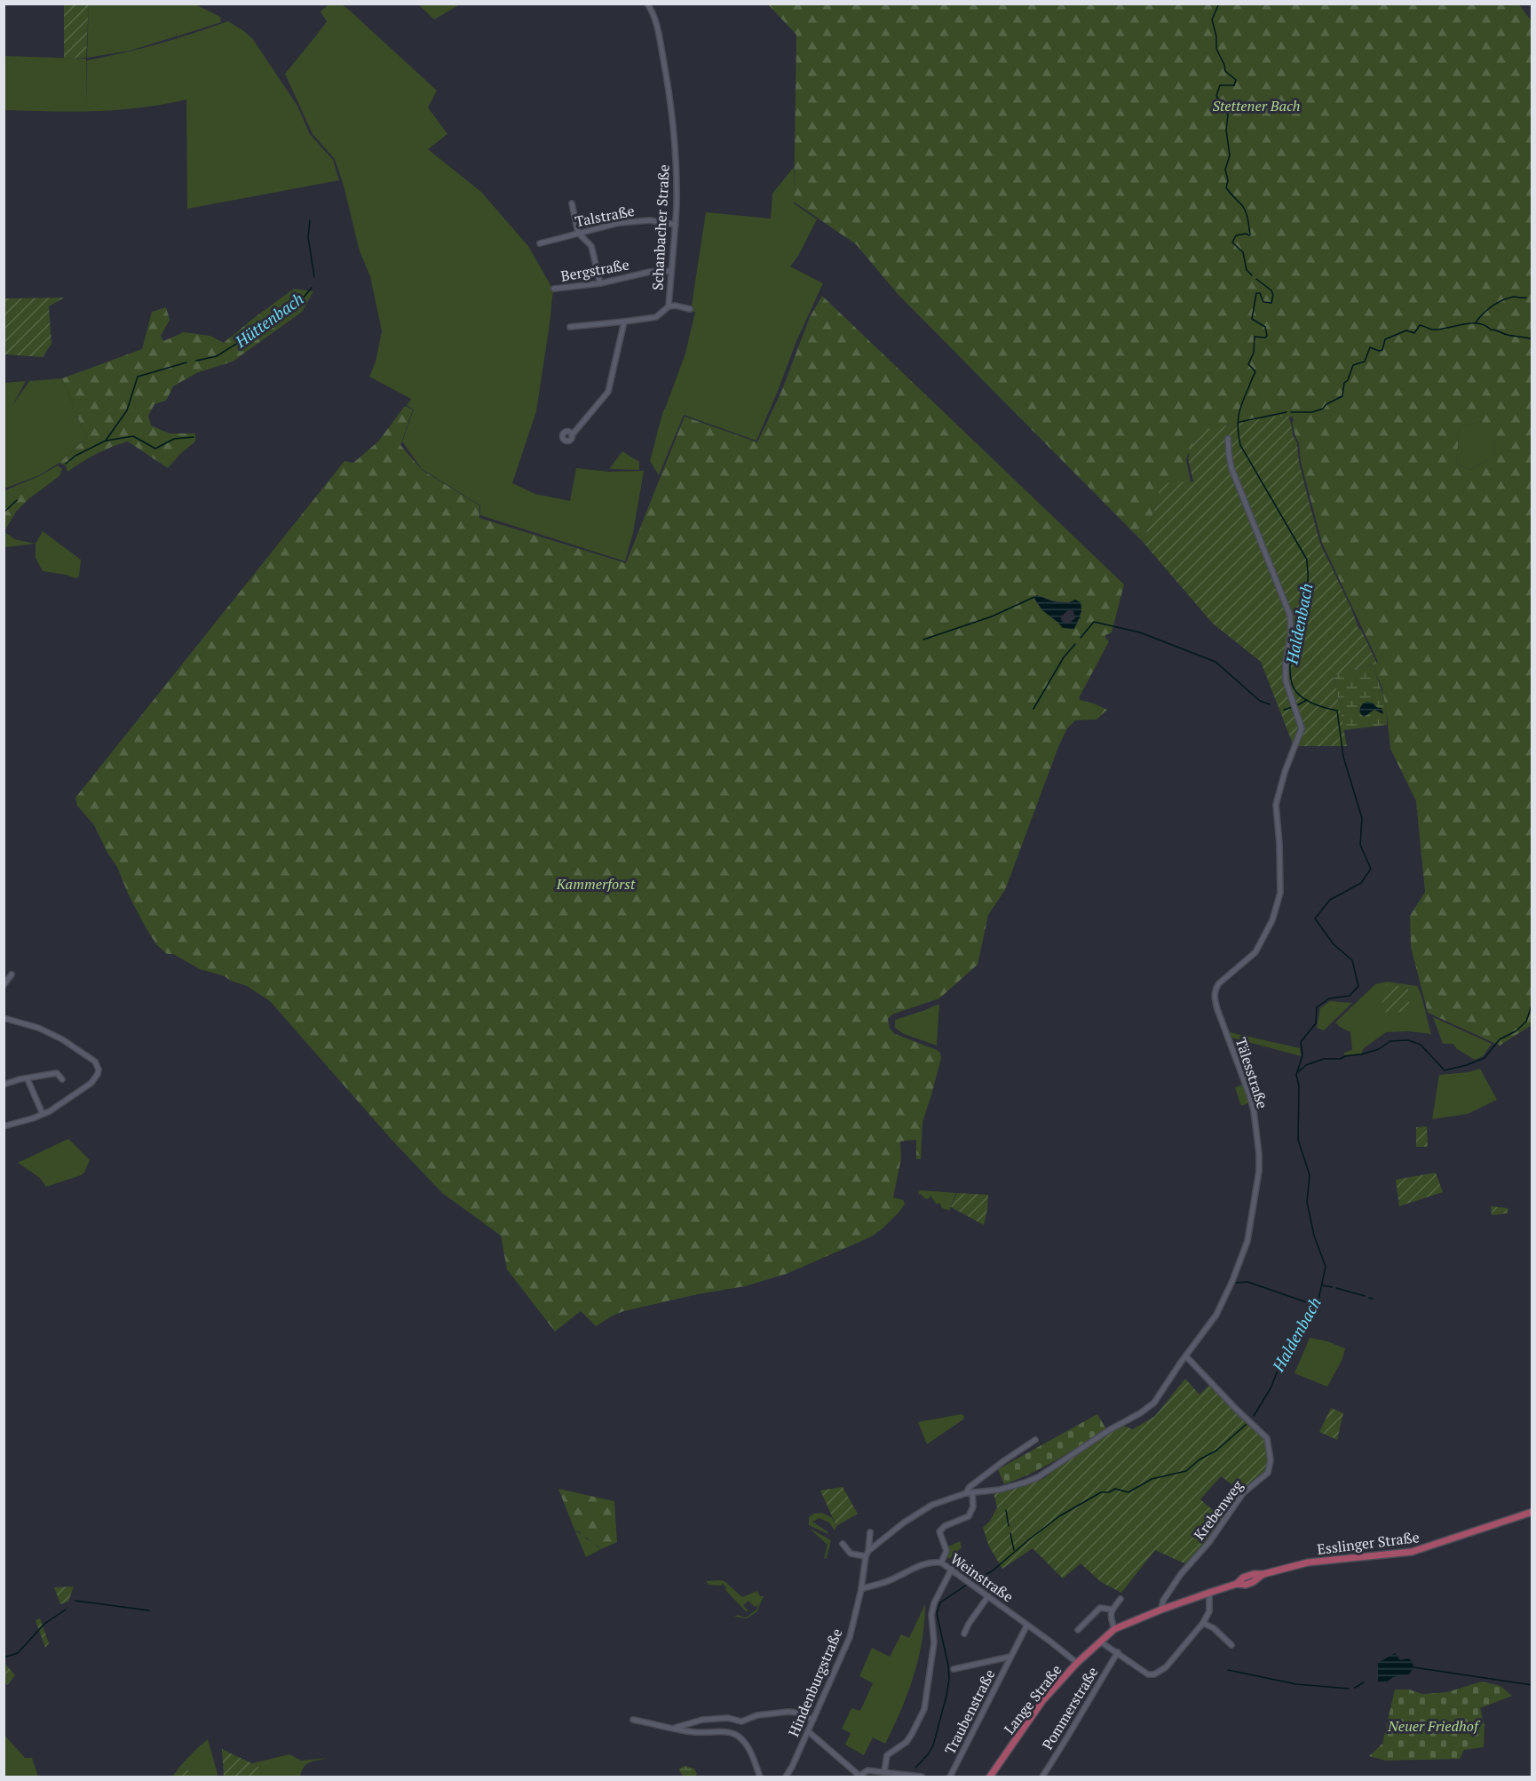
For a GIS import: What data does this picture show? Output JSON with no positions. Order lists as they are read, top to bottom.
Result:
{
  "streets": {
    "main road": ["Esslinger Straße", "Lange Straße"],
    "street": [
      "Talstraße",
      "Schanbacher Straße",
      "Bergstraße",
      "Tälesstraße",
      "Krebenweg",
      "Weinstraße",
      "Hindenburgstraße",
      "Pommerstraße",
      "Traubenstraße"
    ]
  },
  "crossings": [
    ["Talstraße", "Schanbacher Straße"],
    ["Schanbacher Straße", "Bergstraße"],
    ["Tälesstraße", "Krebenweg"],
    ["Krebenweg", "Esslinger Straße"],
    ["Esslinger Straße", "Lange Straße"],
    ["Weinstraße", "Hindenburgstraße"],
    ["Weinstraße", "Lange Straße"],
    ["Weinstraße", "Traubenstraße"]
  ],
  "water": ["Hüttenbach", "Haldenbach"],
  "parks": ["Stettener Bach", "Kammerforst", "Neuer Friedhof"]
}
